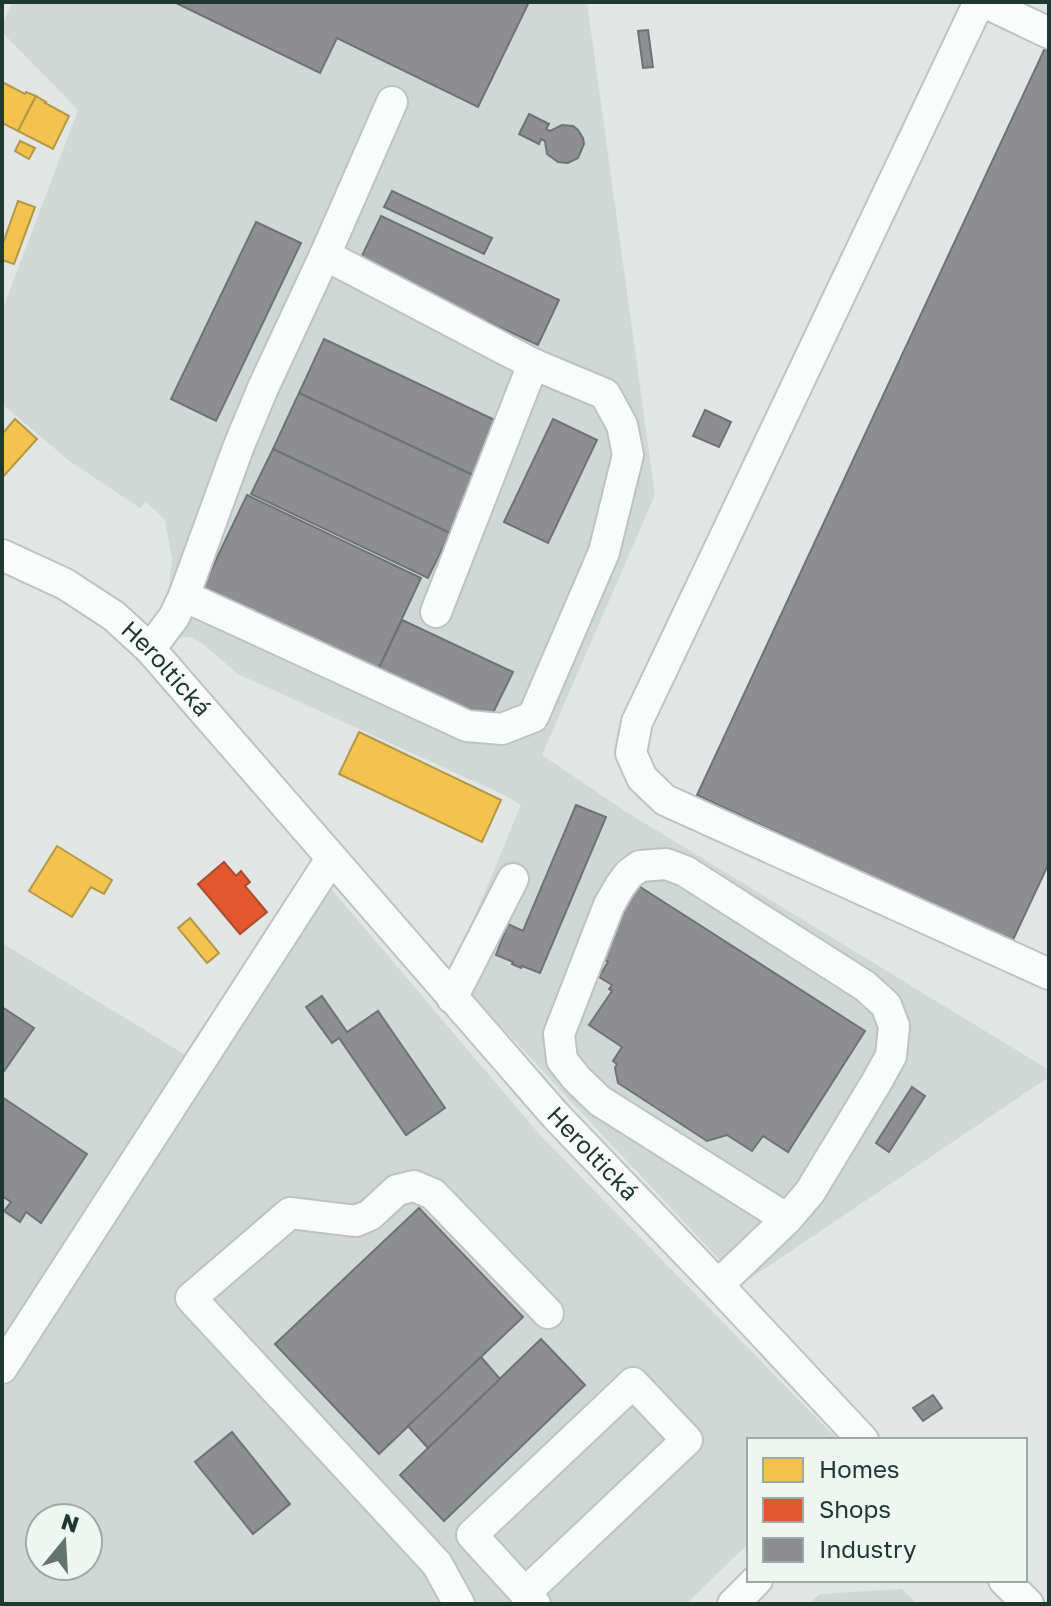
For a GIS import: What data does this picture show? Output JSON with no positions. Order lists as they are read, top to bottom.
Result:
{
  "streets": {
    "street": ["Heroltická"]
  },
  "legend": ["Homes", "Shops", "Industry"],
  "north": "top"
}
